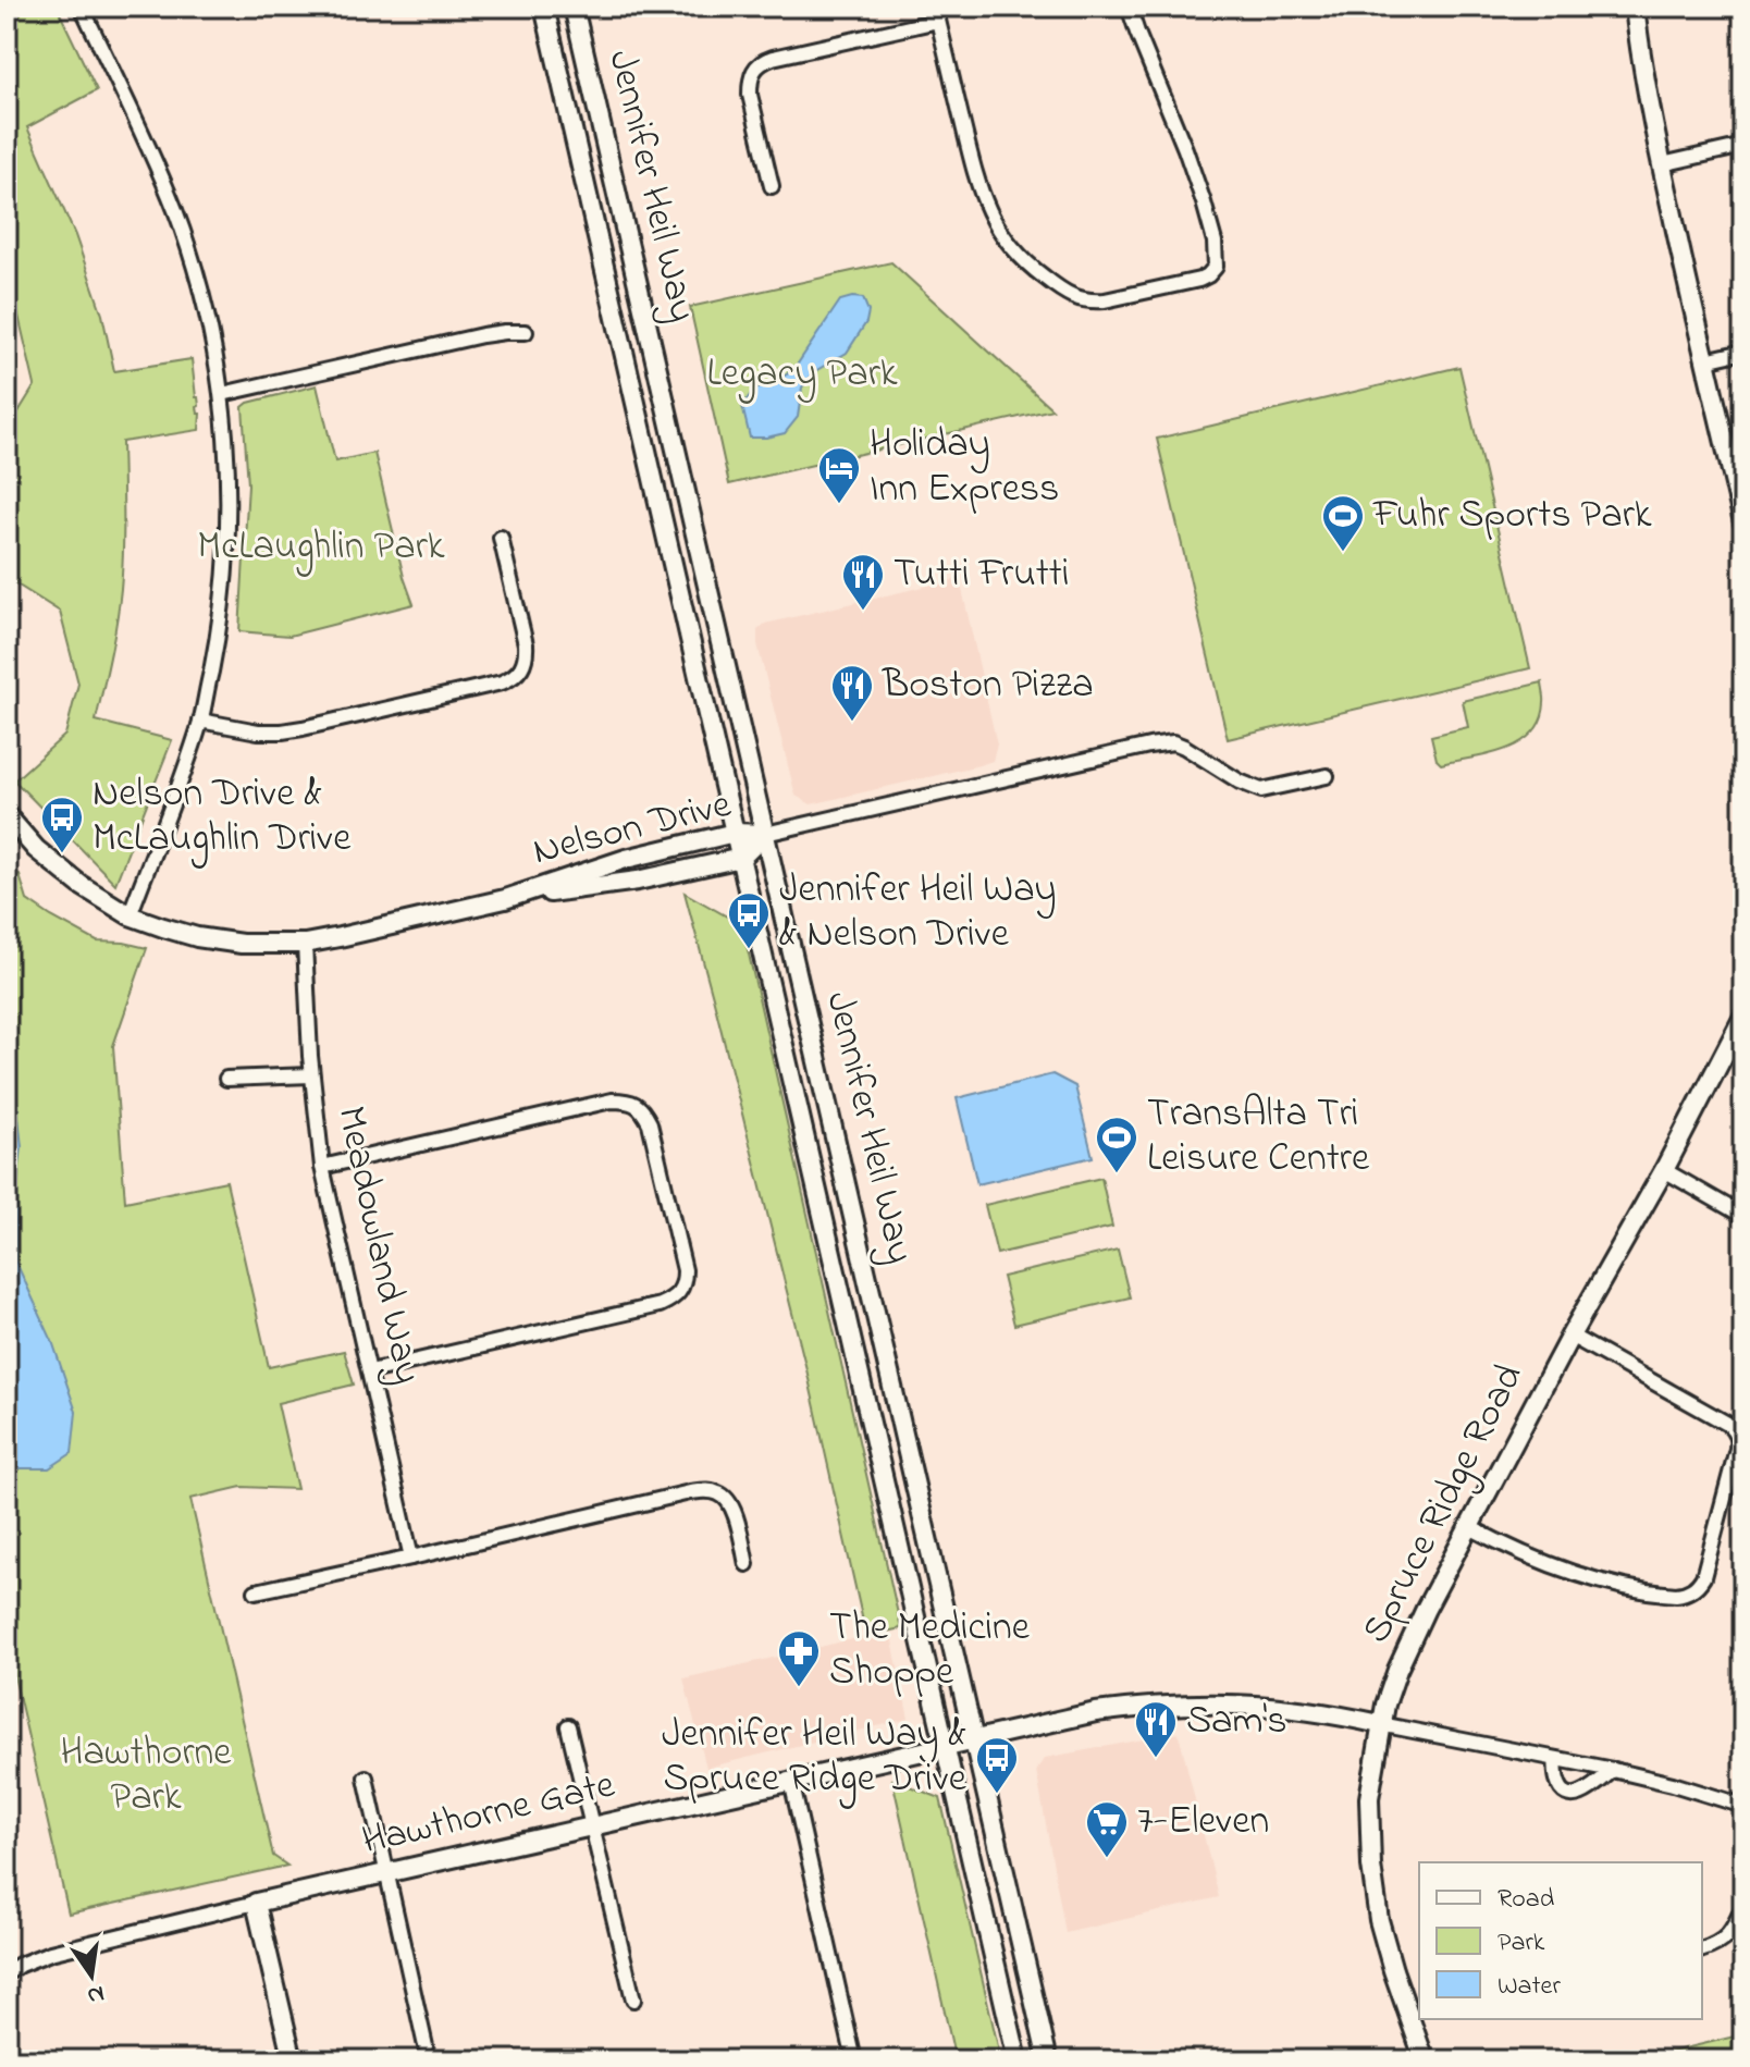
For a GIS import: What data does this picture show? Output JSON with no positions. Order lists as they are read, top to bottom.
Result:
{
  "streets": {
    "main road": [
      "Jennifer Heil Way",
      "Nelson Drive",
      "Spruce Ridge Road",
      "Hawthorne Gate"
    ],
    "street": ["Meadowland Way"]
  },
  "crossings": [
    ["Jennifer Heil Way", "Nelson Drive"],
    ["Jennifer Heil Way", "Hawthorne Gate"],
    ["Nelson Drive", "Meadowland Way"],
    ["Spruce Ridge Road", "Hawthorne Gate"]
  ],
  "parks": ["Legacy Park", "McLaughlin Park", "Hawthorne Park"],
  "places": {
    "hotel": ["Holiday Inn Express"],
    "sports": ["Fuhr Sports Park", "TransAlta Tri Leisure Centre"],
    "restaurant": ["Tutti Frutti", "Boston Pizza", "Sam's"],
    "bus stop": ["Nelson Drive & McLaughlin Drive", "Jennifer Heil Way & Nelson Drive", "Jennifer Heil Way & Spruce Ridge Drive"],
    "pharmacy": ["The Medicine Shoppe"],
    "supermarket": ["7-Eleven"]
  },
  "legend": ["Road", "Park", "Water"],
  "north": "bottom"
}
